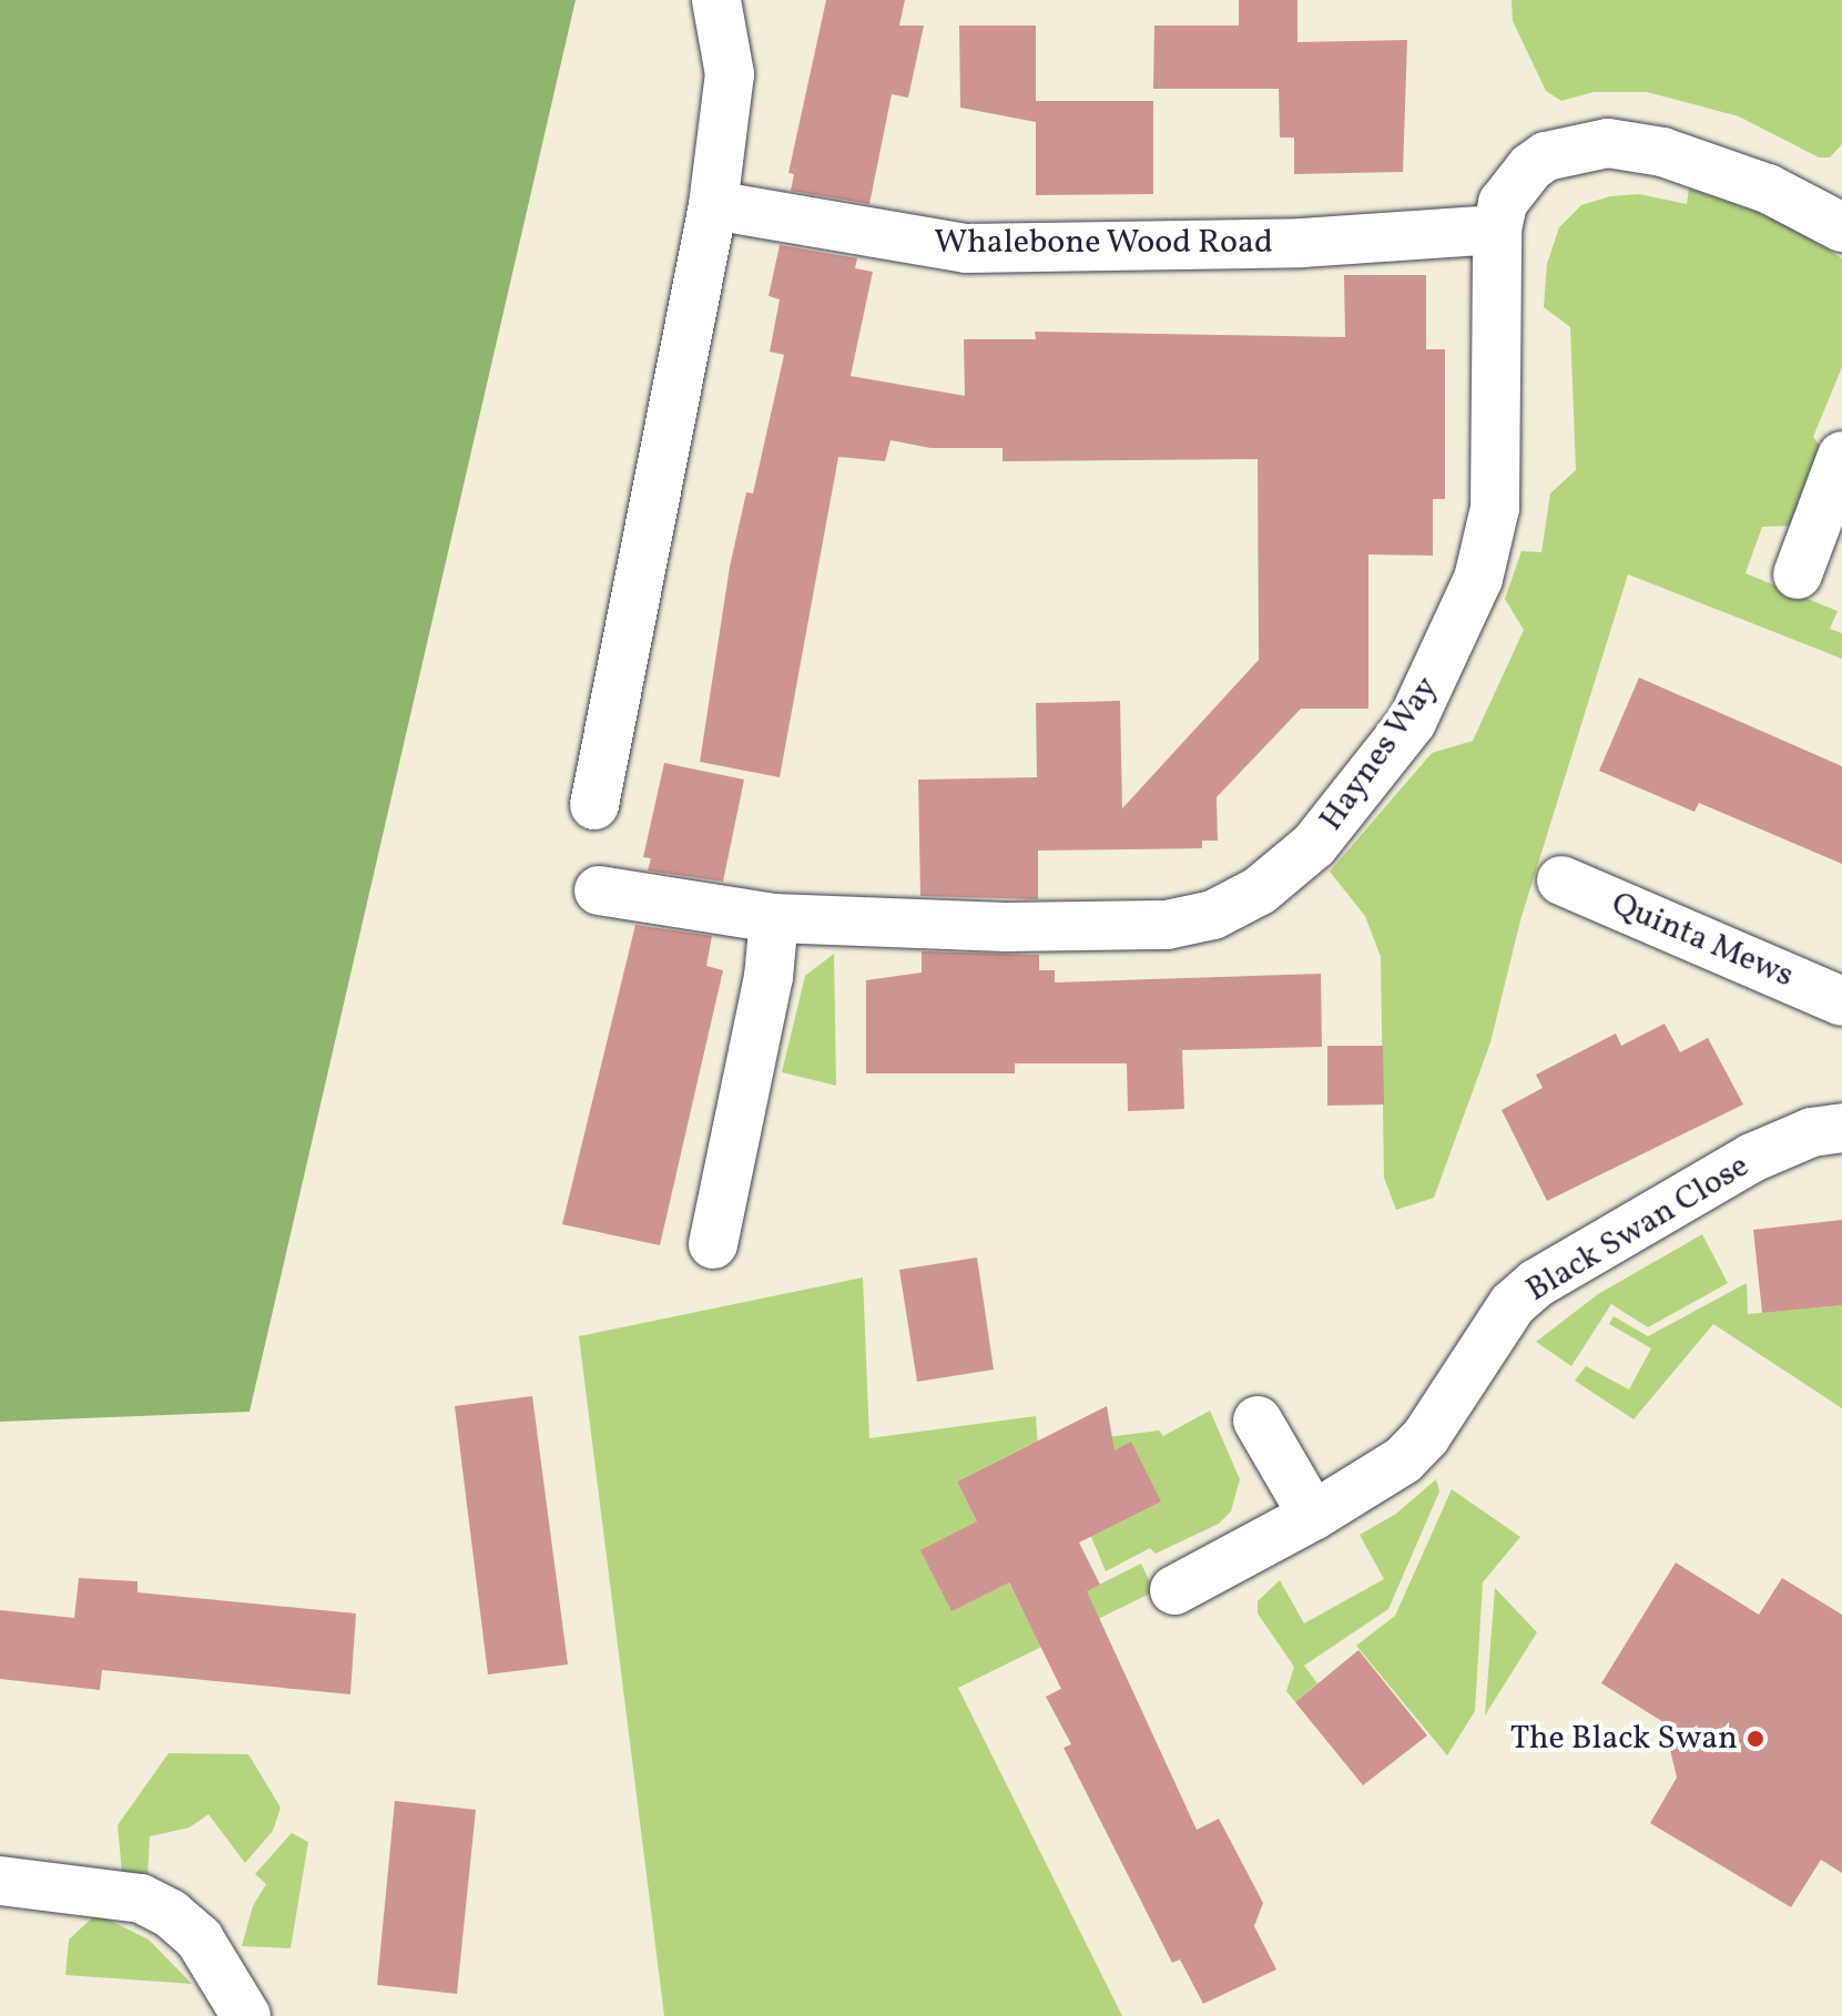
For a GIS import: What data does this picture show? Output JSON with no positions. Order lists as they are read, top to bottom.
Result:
{
  "streets": {
    "street": [
      "Whalebone Wood Road",
      "Haynes Way",
      "Quinta Mews",
      "Black Swan Close"
    ]
  },
  "crossings": [
    ["Whalebone Wood Road", "Haynes Way"]
  ],
  "places": ["The Black Swan"]
}
